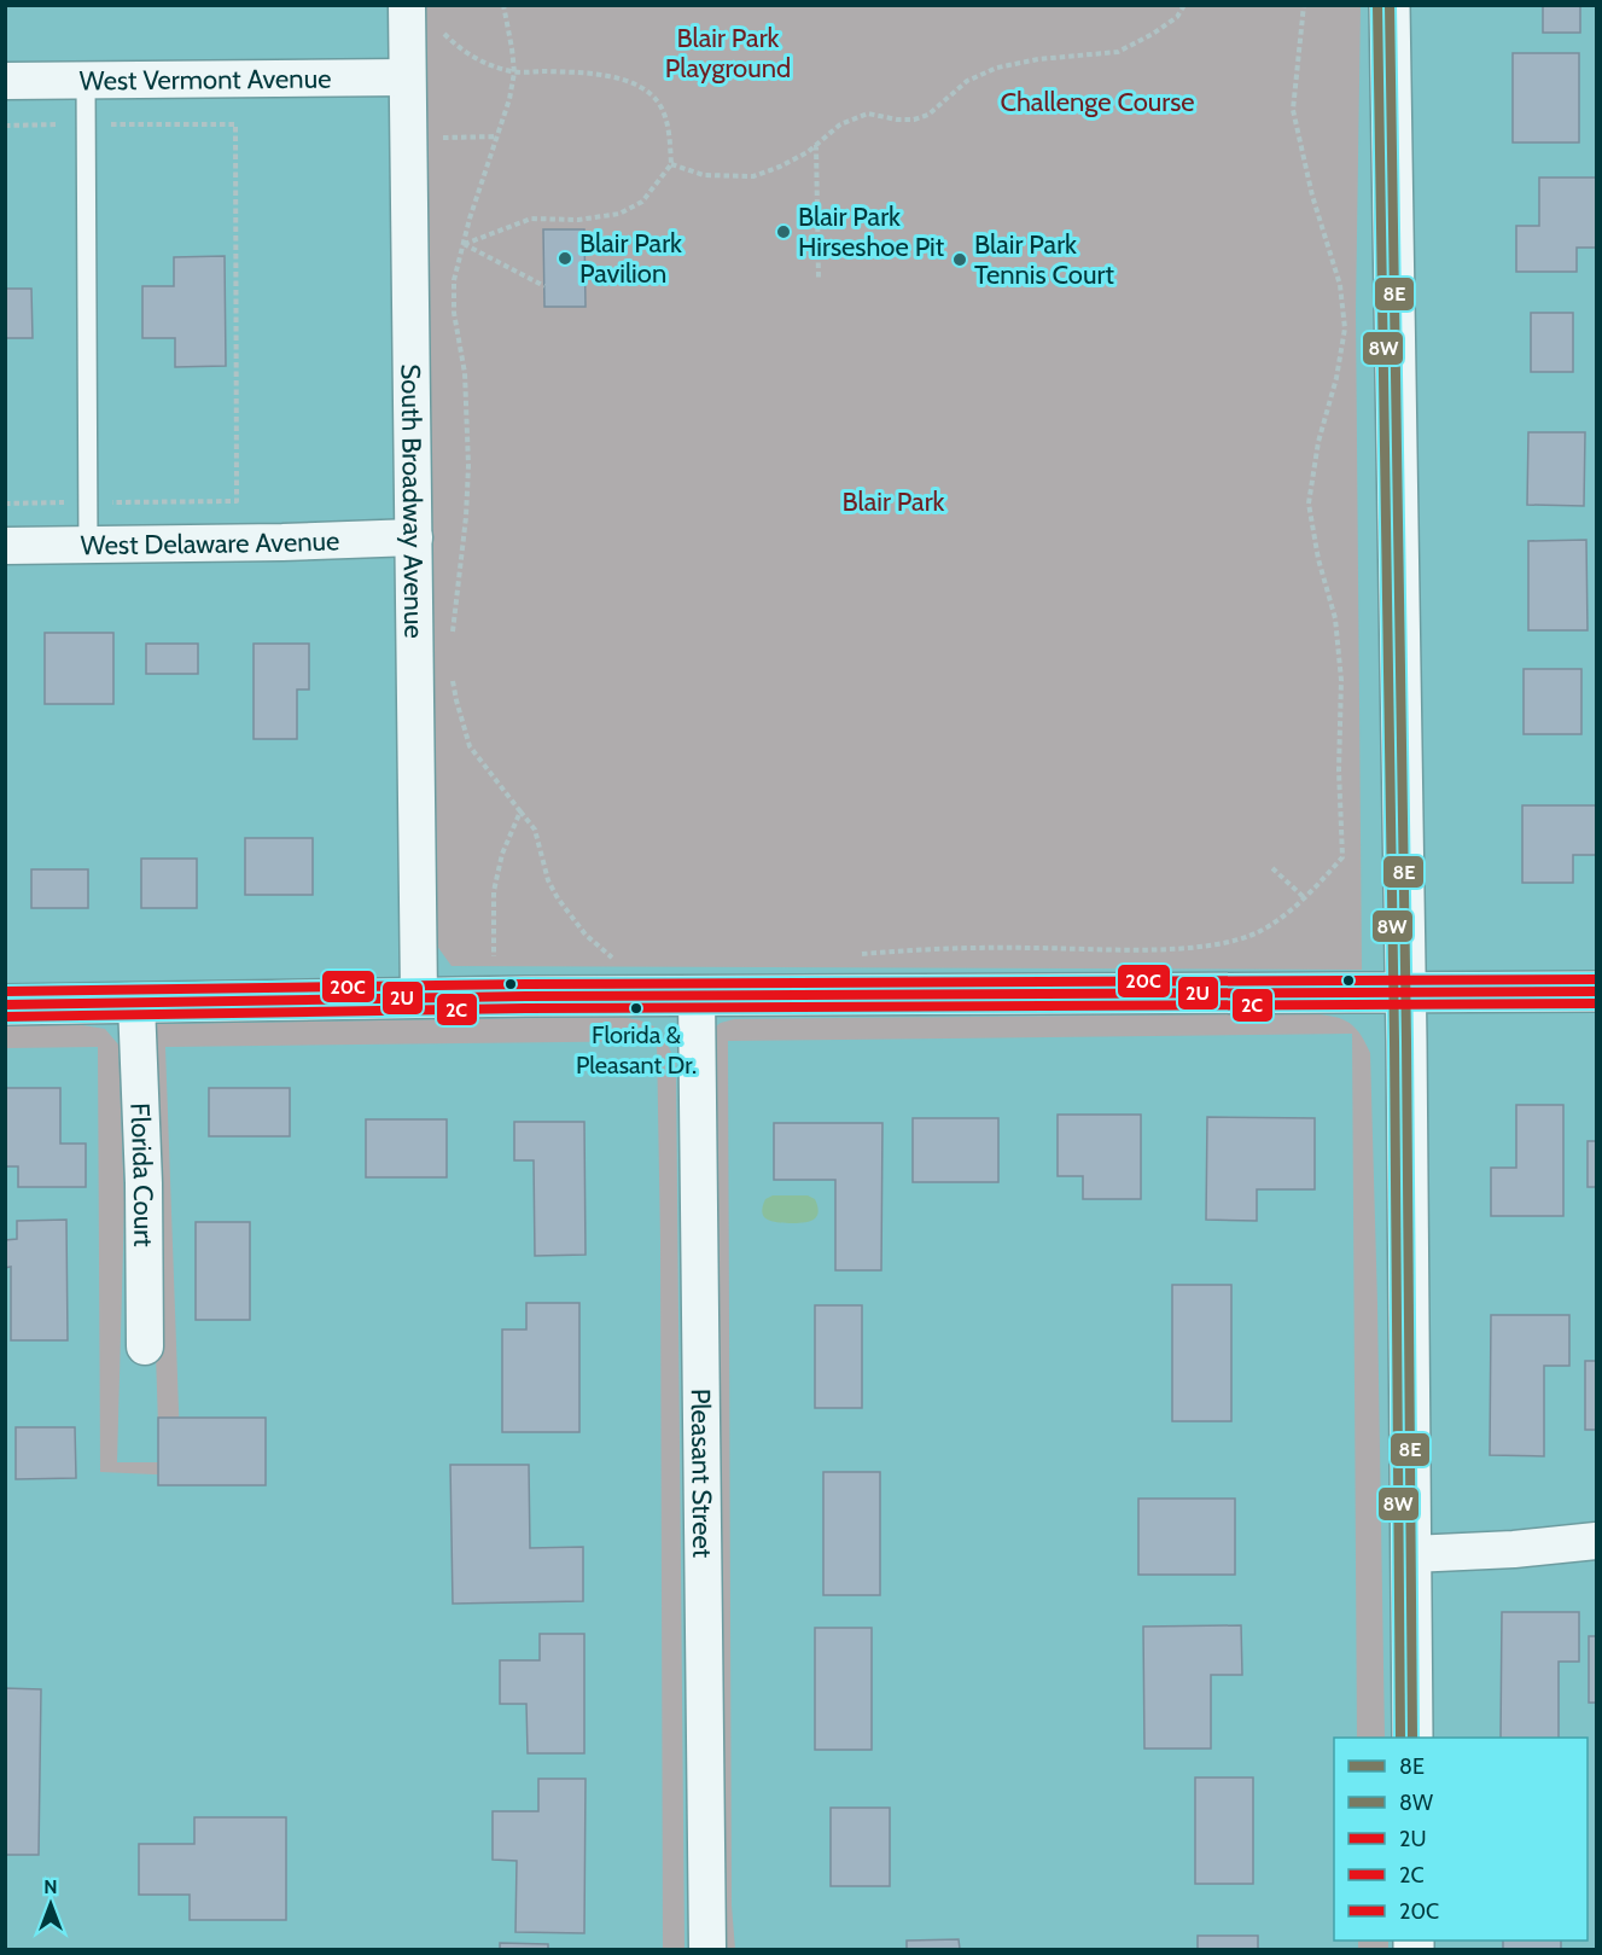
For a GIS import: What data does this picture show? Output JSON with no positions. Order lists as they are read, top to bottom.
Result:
{
  "streets": {
    "street": [
      "West Vermont Avenue",
      "South Broadway Avenue",
      "West Delaware Avenue",
      "Florida Court",
      "Pleasant Street"
    ]
  },
  "crossings": [
    ["West Vermont Avenue", "South Broadway Avenue"],
    ["South Broadway Avenue", "West Delaware Avenue"]
  ],
  "parks": ["Blair Park Playground", "Challenge Course", "Blair Park"],
  "places": [
    "Blair Park Hirseshoe Pit",
    "Blair Park Pavilion",
    "Blair Park Tennis Court",
    "Florida & Pleasant Dr."
  ],
  "lines": [
    "transit line 8E",
    "transit line 8W",
    "transit line 20C",
    "transit line 2U",
    "transit line 2C"
  ],
  "legend": [
    "8E",
    "8W",
    "2U",
    "2C",
    "20C"
  ],
  "north": "top"
}
